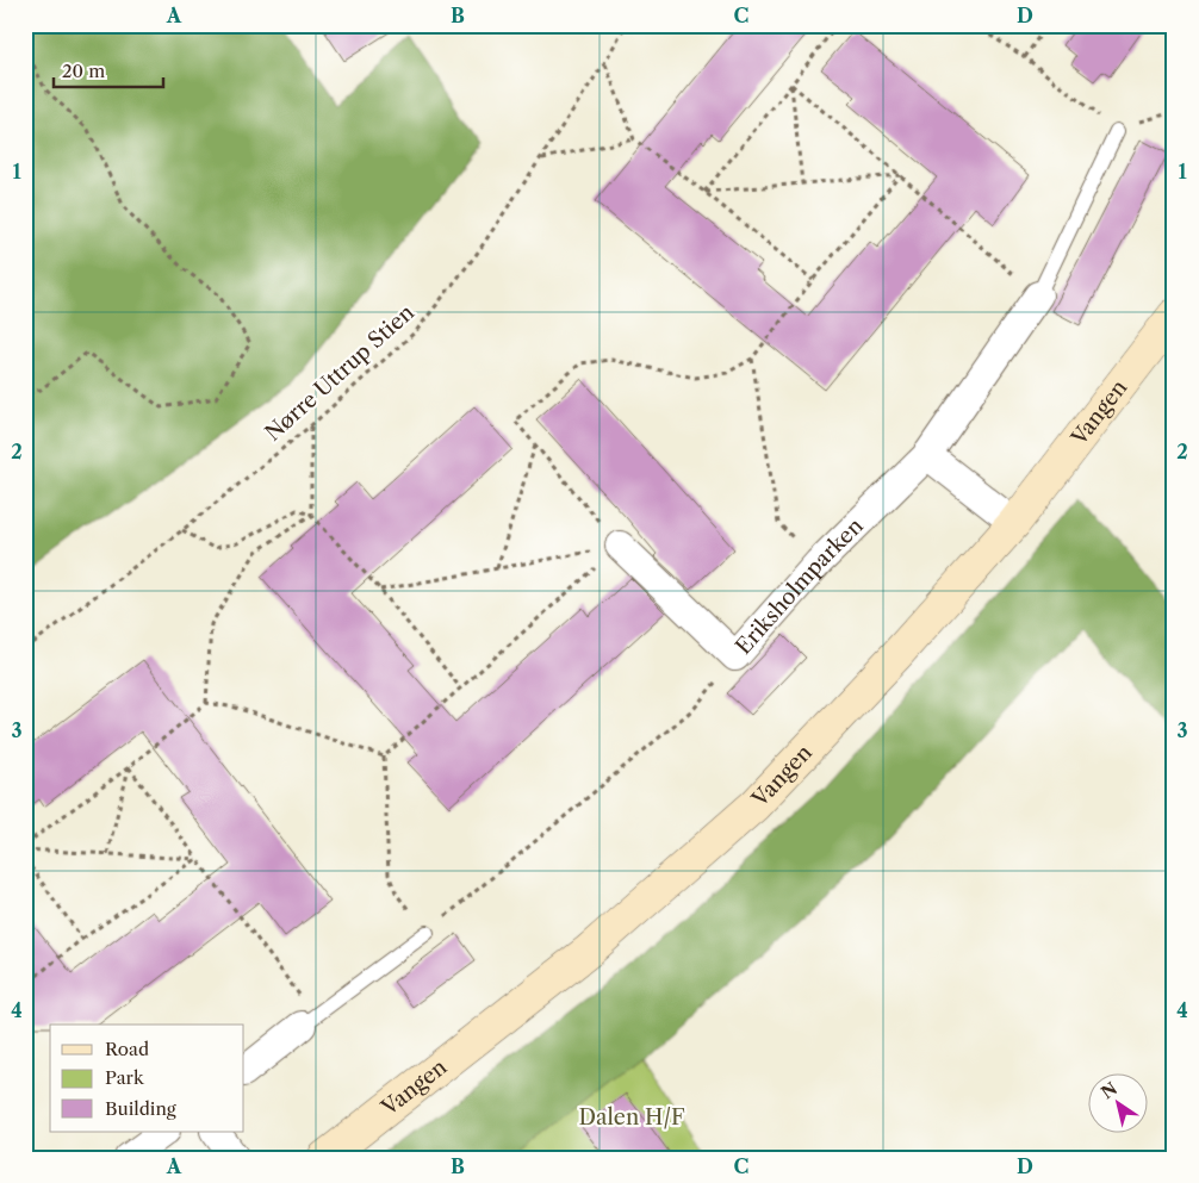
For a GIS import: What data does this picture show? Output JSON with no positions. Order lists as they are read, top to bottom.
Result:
{
  "streets": {
    "street": ["Vangen", "Eriksholmparken"],
    "path": ["Nørre Uttrup Stien"]
  },
  "parks": ["Dalen H/F"],
  "legend": ["Road", "Park", "Building"],
  "scale_bar": "20 m",
  "north": "top left",
  "grid": {
    "columns": [
      "A",
      "B",
      "C",
      "D"
    ],
    "rows": [
      "1",
      "2",
      "3",
      "4"
    ]
  }
}
